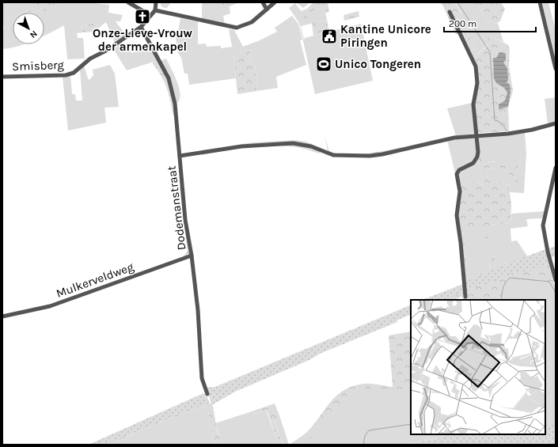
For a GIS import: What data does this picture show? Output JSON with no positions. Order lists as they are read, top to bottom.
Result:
{
  "streets": {
    "street": ["Smisberg", "Dodemanstraat", "Mulkerveldweg"]
  },
  "crossings": [
    ["Smisberg", "Dodemanstraat"],
    ["Dodemanstraat", "Mulkerveldweg"]
  ],
  "places": {
    "church": ["Onze-Lieve-Vrouw der armenkapel"],
    "public building": ["Kantine Unicore Piringen"],
    "sports": ["Unico Tongeren"]
  },
  "scale_bar": "200 m",
  "north": "bottom right"
}
